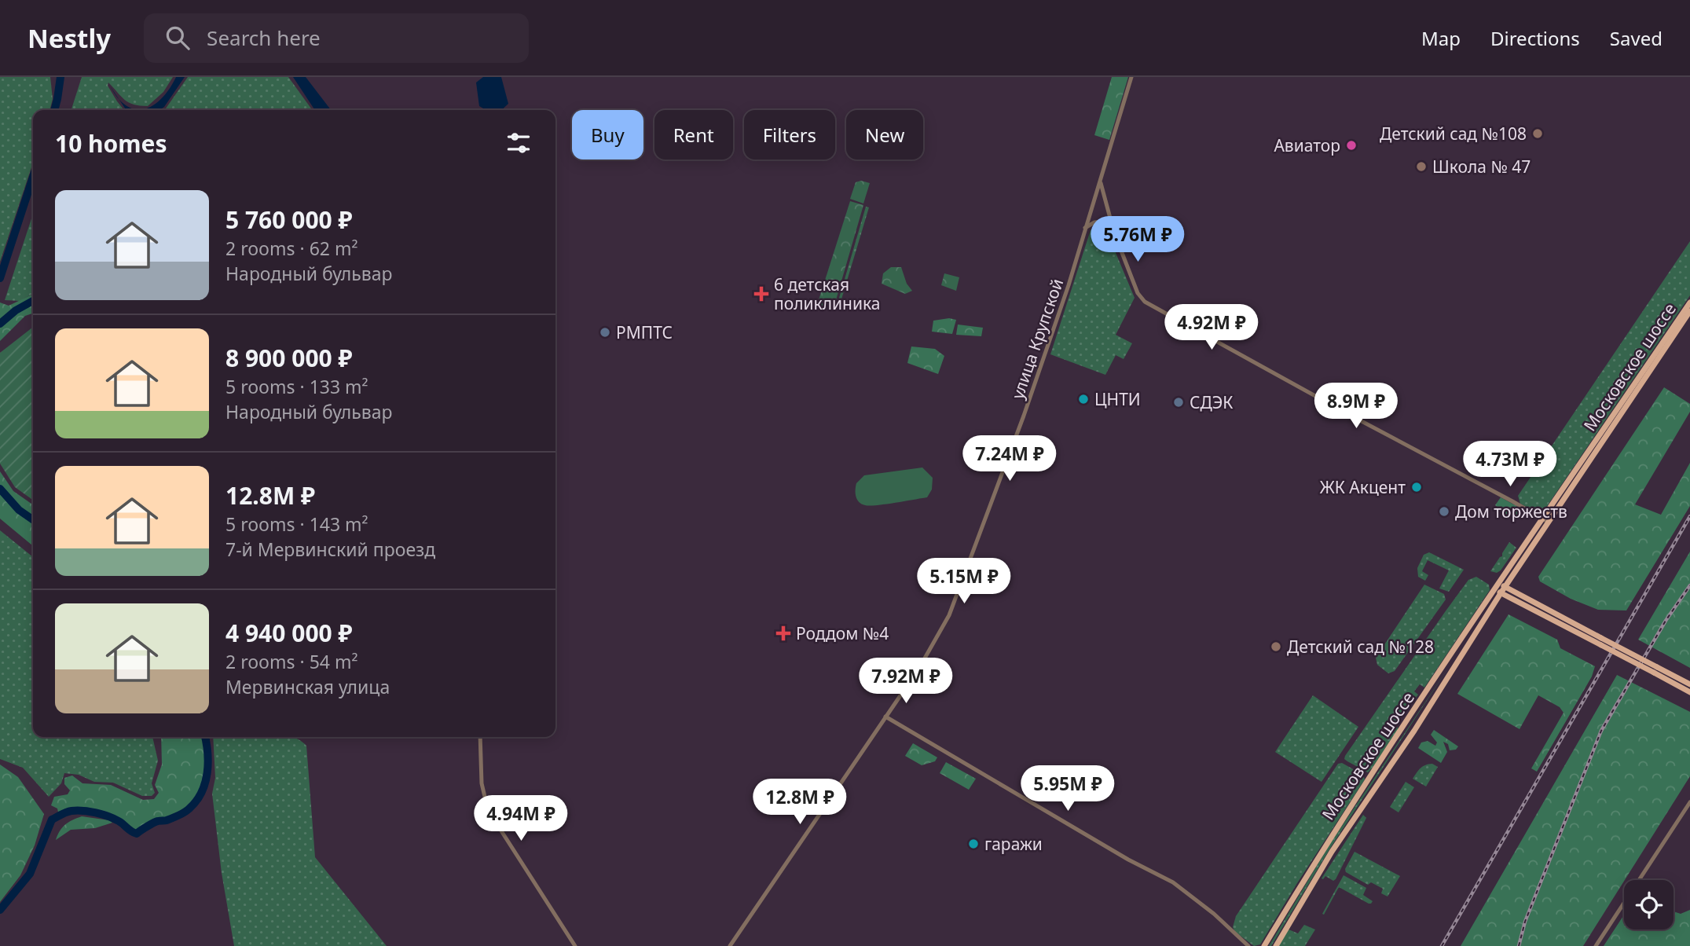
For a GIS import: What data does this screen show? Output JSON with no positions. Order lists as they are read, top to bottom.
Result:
{
  "streets": {
    "main road": ["Московское шоссе"],
    "street": ["улица Крупской"]
  },
  "places": {
    "other": [
      "Детский сад №108",
      "Авиатор",
      "Школа № 47",
      "РМПТС",
      "ЦНТИ",
      "СДЭК",
      "ЖК Акцент",
      "Дом торжеств",
      "Детский сад №128",
      "гаражи"
    ],
    "health": ["6 детская поликлиника", "Роддом №4"]
  },
  "page": {
    "header": "Nestly",
    "search": "Search here",
    "nav": ["Map", "Directions", "Saved"],
    "chip": [
      "Buy",
      "Rent",
      "Filters",
      "New"
    ],
    "heading": "10 homes",
    "list": [
      {
        "name": "5 760 000 ₽",
        "note": "2 rooms · 62 m² · Народный бульвар"
      },
      {
        "name": "8 900 000 ₽",
        "note": "5 rooms · 133 m² · Народный бульвар"
      },
      {
        "name": "12.8M ₽",
        "note": "5 rooms · 143 m² · 7-й Мервинский проезд"
      },
      {
        "name": "4 940 000 ₽",
        "note": "2 rooms · 54 m² · Мервинская улица"
      }
    ],
    "price": [
      "5.76M ₽",
      "4.92M ₽",
      "8.9M ₽",
      "7.24M ₽",
      "4.73M ₽",
      "5.15M ₽",
      "7.92M ₽",
      "5.95M ₽",
      "12.8M ₽",
      "4.94M ₽"
    ]
  }
}
